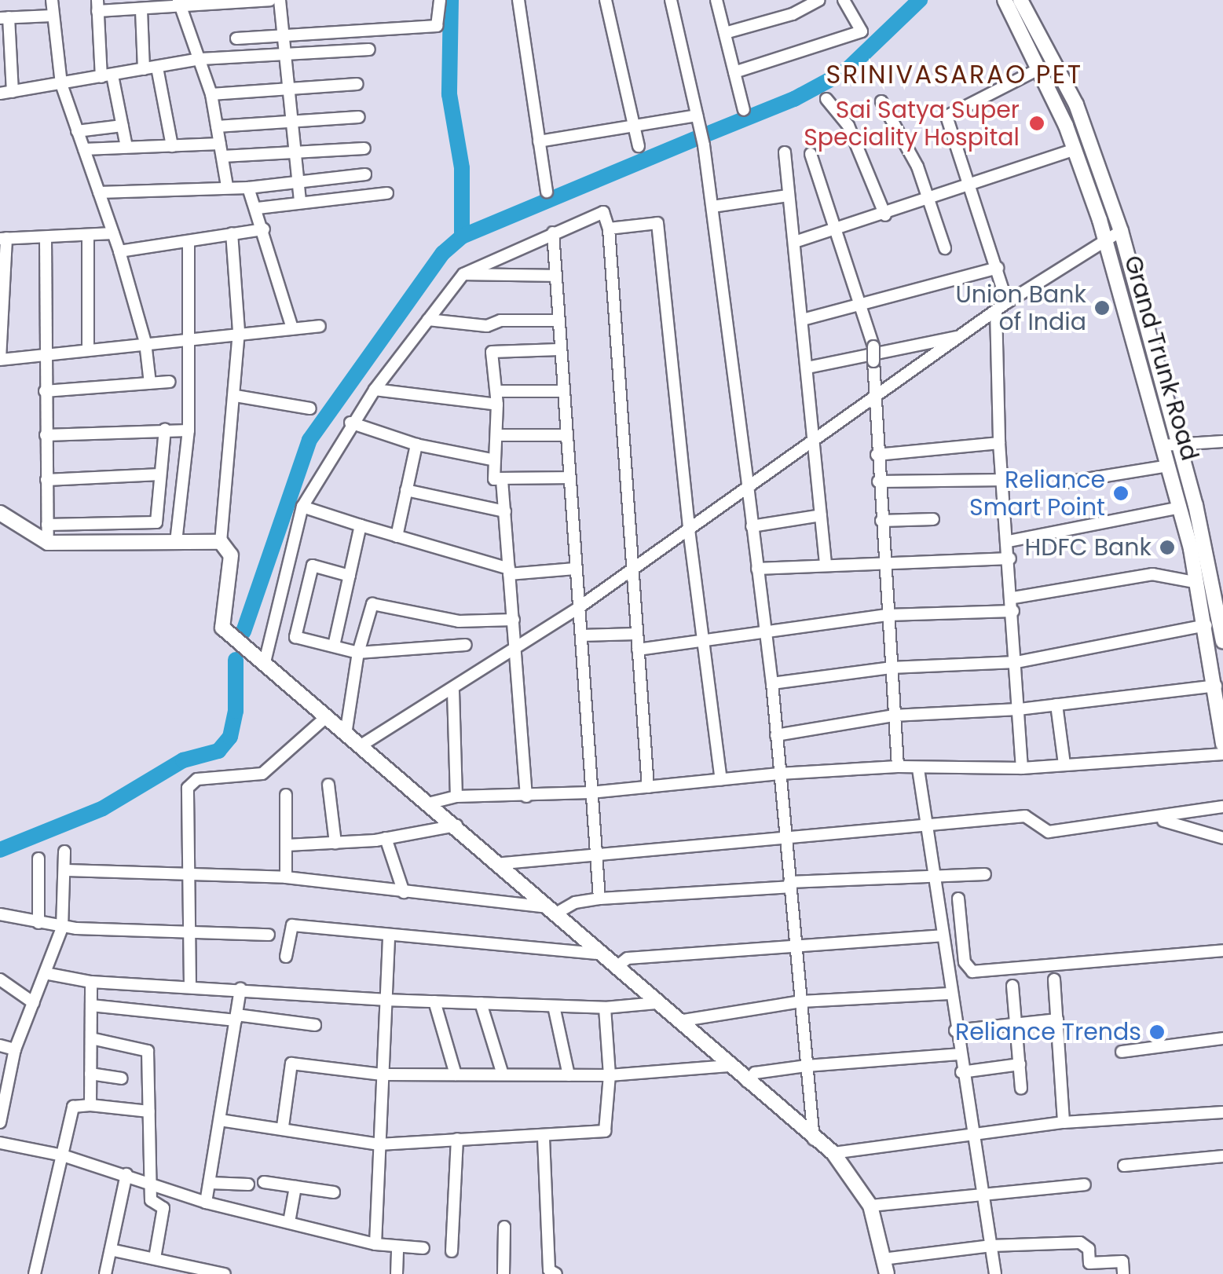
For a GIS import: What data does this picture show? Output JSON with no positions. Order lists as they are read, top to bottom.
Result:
{
  "streets": {
    "main road": ["Grand Trunk Road"]
  },
  "districts": ["SRINIVASARAO PET"],
  "places": [
    "Sai Satya Super Speciality Hospital",
    "Union Bank of India",
    "Reliance Smart Point",
    "HDFC Bank",
    "Reliance Trends"
  ]
}
